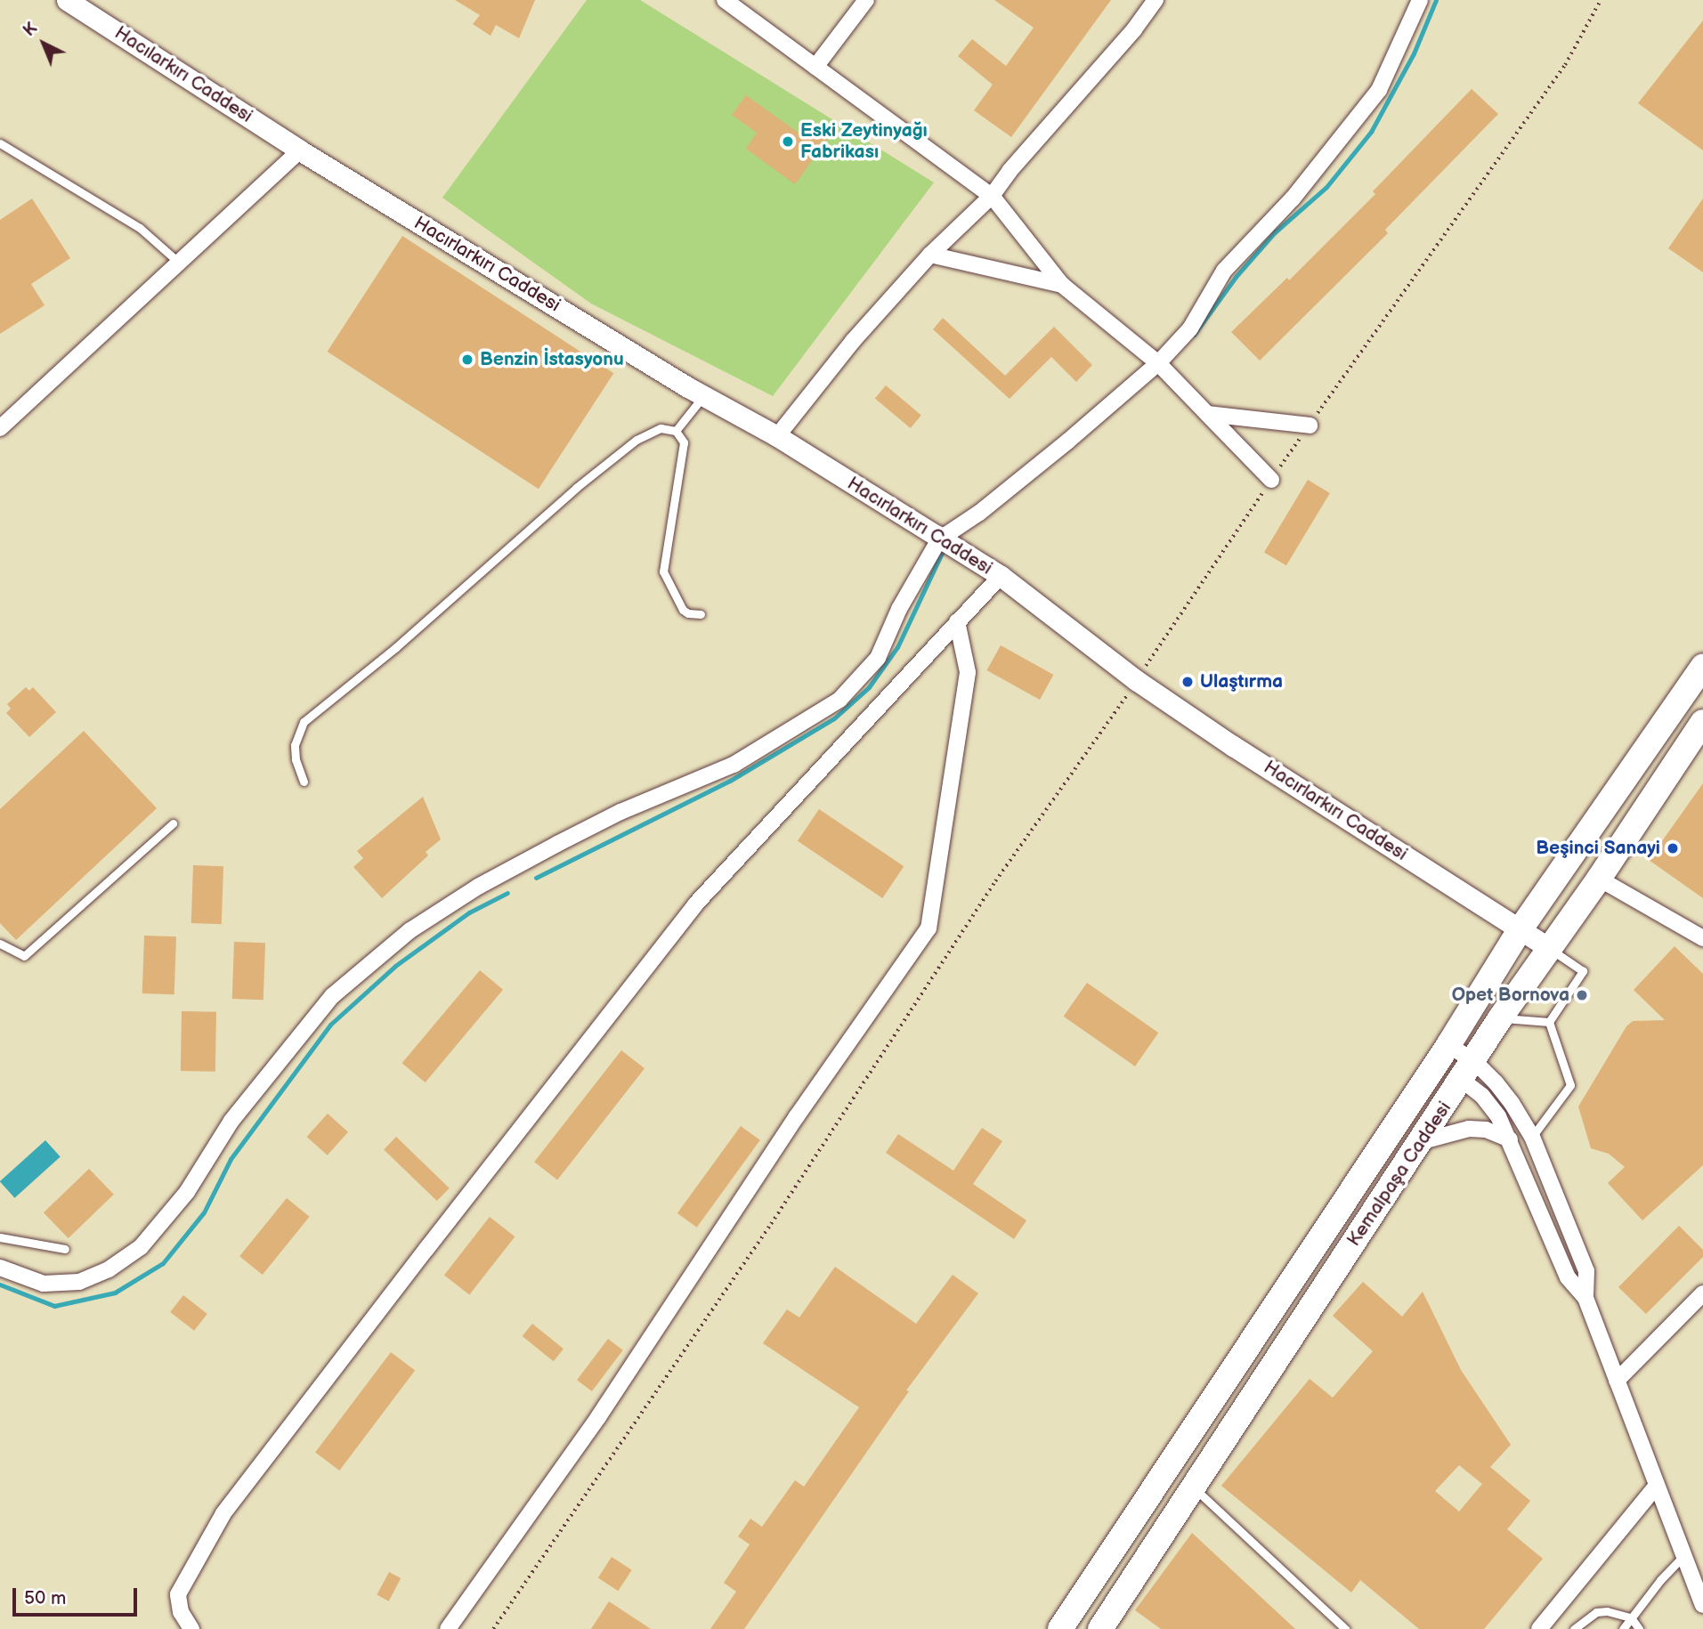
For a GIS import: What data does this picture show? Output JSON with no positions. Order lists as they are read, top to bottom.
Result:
{
  "streets": {
    "main road": ["Kemalpaşa Caddesi"],
    "street": ["Hacılarkırı Caddesi", "Hacırlarkırı Caddesi"]
  },
  "crossings": [
    ["Hacılarkırı Caddesi", "Hacırlarkırı Caddesi"],
    ["Hacırlarkırı Caddesi", "Kemalpaşa Caddesi"]
  ],
  "places": [
    "Eski Zeytinyağı Fabrikası",
    "Benzin İstasyonu",
    "Ulaştırma",
    "Beşinci Sanayi",
    "Opet Bornova"
  ],
  "scale_bar": "50 m",
  "north": "top left"
}
